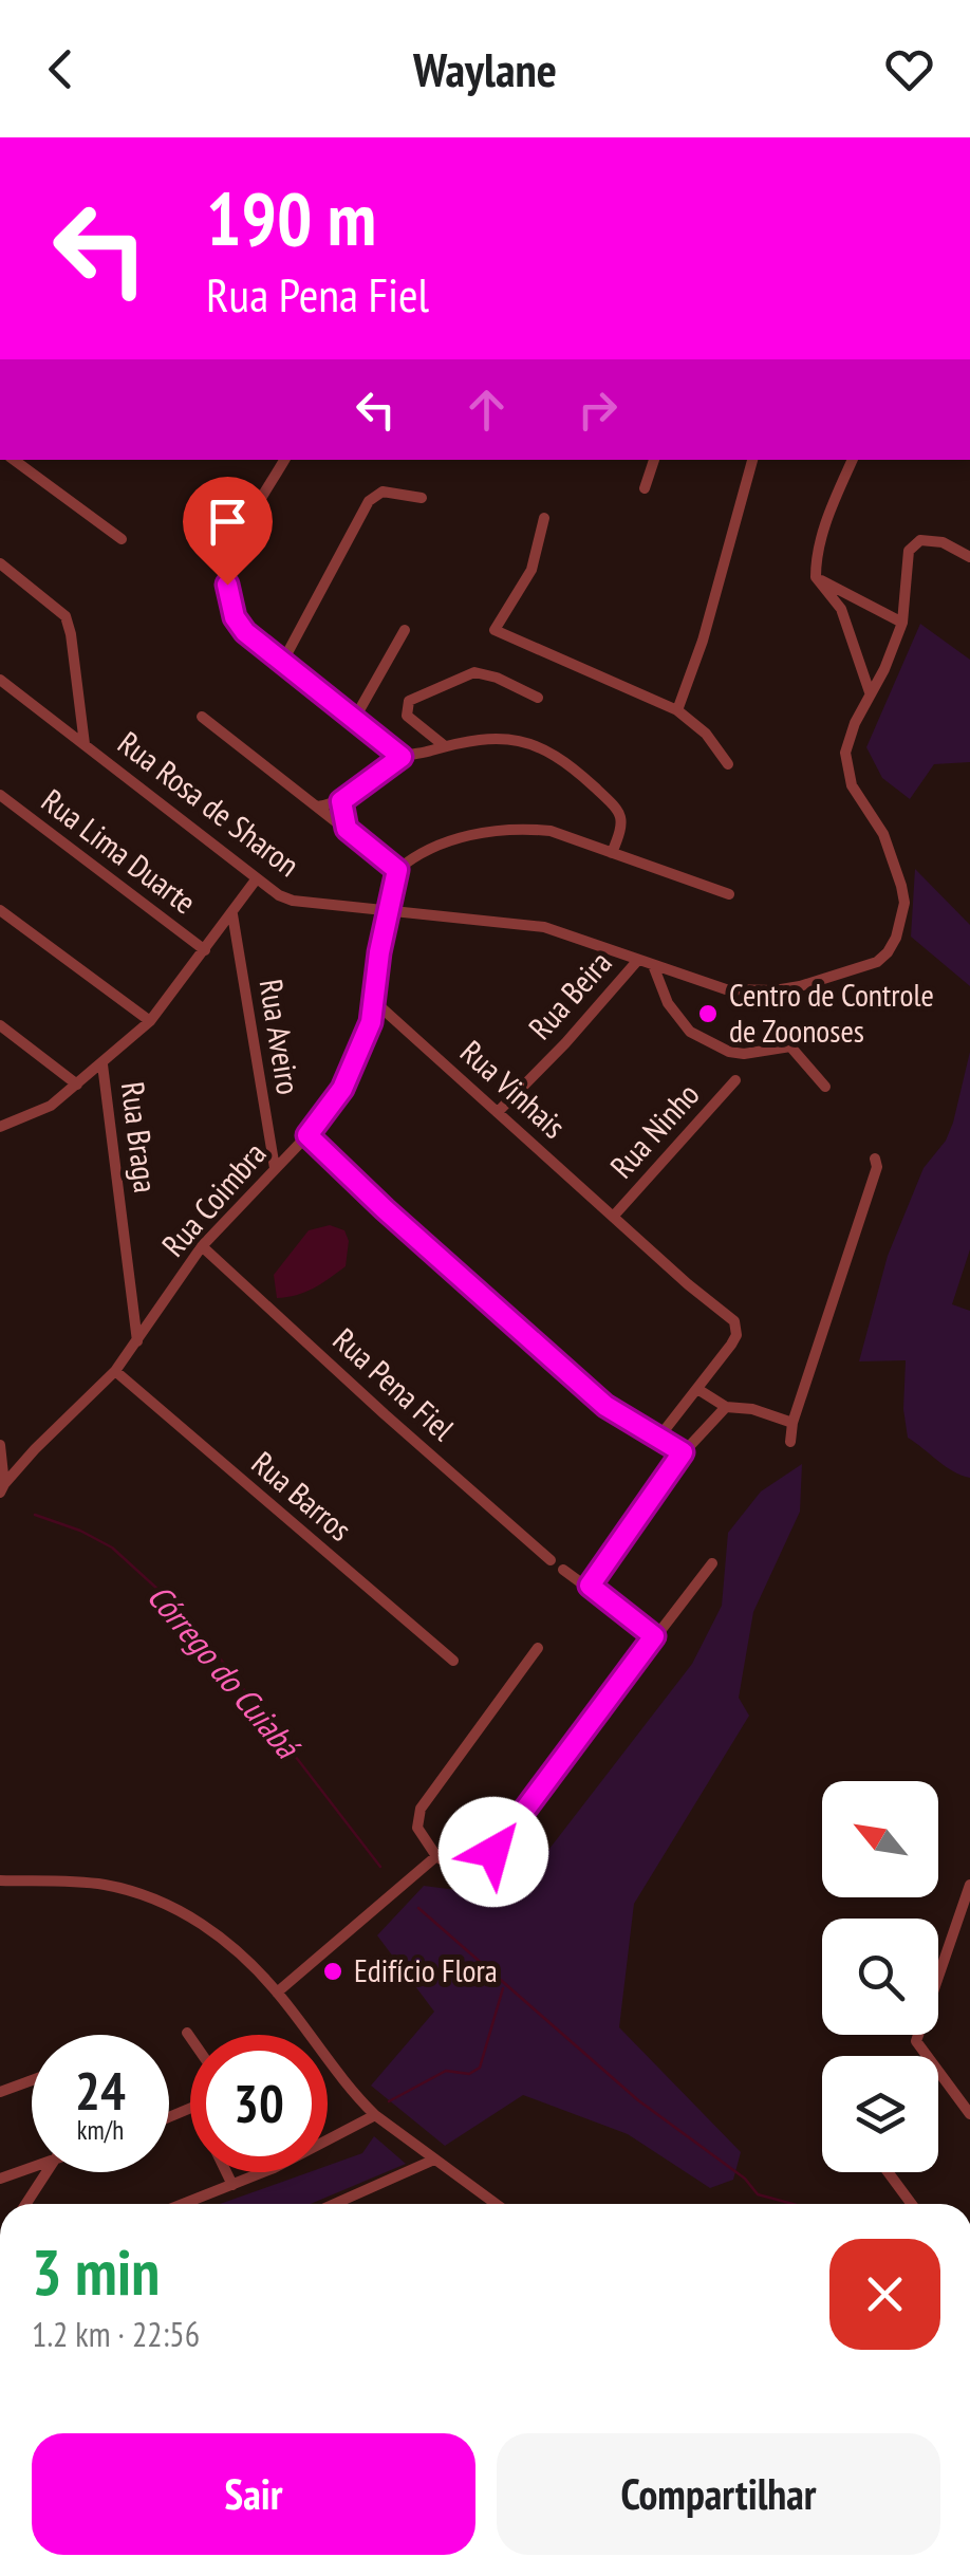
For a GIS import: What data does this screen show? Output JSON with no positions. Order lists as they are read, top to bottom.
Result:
{
  "streets": {
    "street": [
      "Rua Rosa de Sharon",
      "Rua Lima Duarte",
      "Rua Beira",
      "Rua Aveiro",
      "Rua Vinhais",
      "Rua Ninho",
      "Rua Braga",
      "Rua Coimbra",
      "Rua Pena Fiel",
      "Rua Barros"
    ]
  },
  "crossings": [
    ["Rua Rosa de Sharon", "Rua Beira"],
    ["Rua Rosa de Sharon", "Rua Coimbra"],
    ["Rua Beira", "Rua Vinhais"],
    ["Rua Aveiro", "Rua Coimbra"],
    ["Rua Vinhais", "Rua Ninho"],
    ["Rua Vinhais", "Rua Coimbra"],
    ["Rua Braga", "Rua Coimbra"],
    ["Rua Coimbra", "Rua Pena Fiel"],
    ["Rua Coimbra", "Rua Barros"]
  ],
  "water": ["Córrego do Cuiabá"],
  "places": ["Centro de Controle de Zoonoses", "Edifício Flora"],
  "north": "top left",
  "page": {
    "header": "Waylane",
    "turn": ["190 m", "Rua Pena Fiel"],
    "speed": "24 km/h",
    "limit": "30",
    "heading": ["3 min", "1.2 km · 22:56"],
    "buttons": ["Sair", "Compartilhar"]
  }
}
